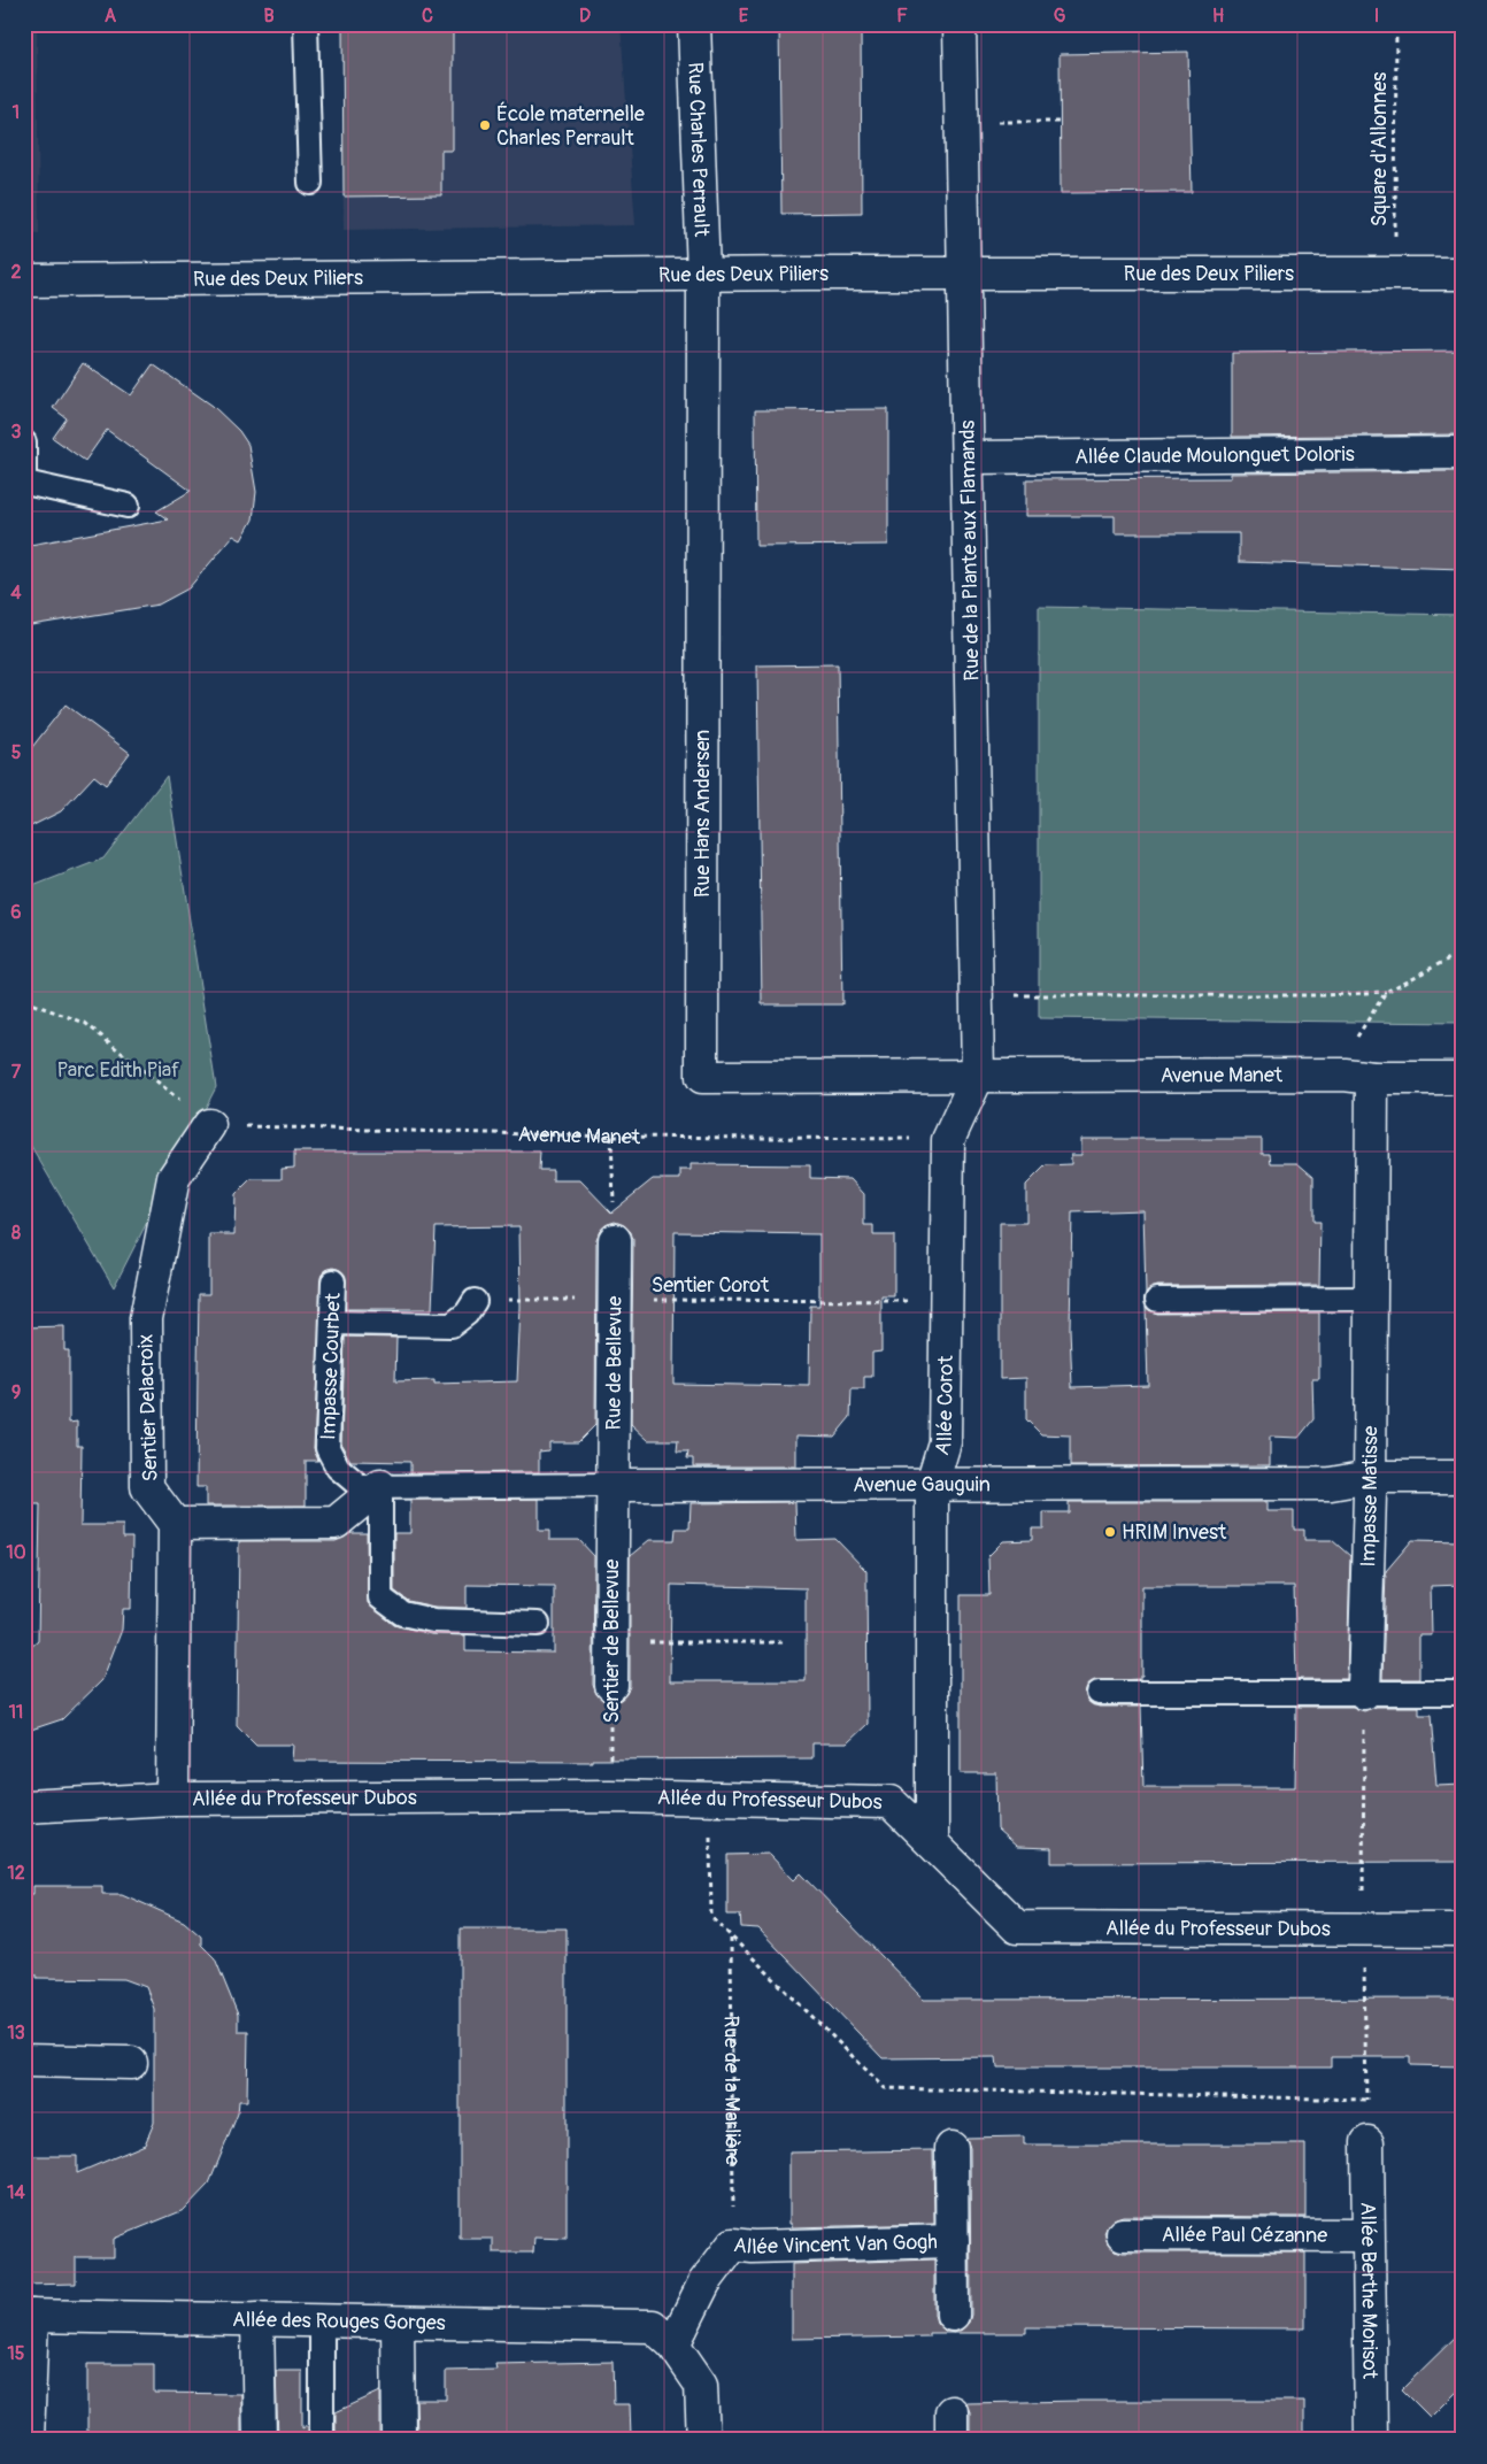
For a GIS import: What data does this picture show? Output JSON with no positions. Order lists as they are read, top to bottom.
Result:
{
  "streets": {
    "street": [
      "Rue Charles Perrault",
      "Rue des Deux Piliers",
      "Allée Claude Moulonguet Doloris",
      "Rue de la Plante aux Flamands",
      "Rue Hans Andersen",
      "Avenue Manet",
      "Rue de Bellevue",
      "Allée Corot",
      "Sentier Delacroix",
      "Avenue Gauguin",
      "Impasse Matisse",
      "Sentier de Bellevue",
      "Allée du Professeur Dubos",
      "Allée Paul Cézanne",
      "Allée Vincent Van Gogh",
      "Allée Berthe Morisot",
      "Allée des Rouges Gorges"
    ],
    "lane": ["Impasse Courbet"],
    "path": ["Square d'Allonnes", "Sentier Corot", "Rue de la Marlière"]
  },
  "crossings": [
    ["Rue Charles Perrault", "Rue des Deux Piliers"],
    ["Rue Charles Perrault", "Rue Hans Andersen"],
    ["Square d'Allonnes", "Rue des Deux Piliers"],
    ["Rue des Deux Piliers", "Rue de la Plante aux Flamands"],
    ["Rue des Deux Piliers", "Rue Hans Andersen"],
    ["Allée Claude Moulonguet Doloris", "Rue de la Plante aux Flamands"],
    ["Rue de la Plante aux Flamands", "Rue Hans Andersen"],
    ["Rue de la Plante aux Flamands", "Avenue Manet"],
    ["Rue de la Plante aux Flamands", "Allée Corot"],
    ["Rue Hans Andersen", "Avenue Manet"],
    ["Rue Hans Andersen", "Allée Corot"],
    ["Avenue Manet", "Allée Corot"],
    ["Avenue Manet", "Sentier Delacroix"],
    ["Avenue Manet", "Impasse Matisse"],
    ["Sentier Corot", "Rue de Bellevue"],
    ["Sentier Corot", "Allée Corot"],
    ["Rue de Bellevue", "Avenue Gauguin"],
    ["Rue de Bellevue", "Sentier de Bellevue"],
    ["Impasse Courbet", "Avenue Gauguin"],
    ["Allée Corot", "Avenue Gauguin"],
    ["Allée Corot", "Allée du Professeur Dubos"],
    ["Avenue Gauguin", "Impasse Matisse"],
    ["Avenue Gauguin", "Sentier de Bellevue"],
    ["Sentier de Bellevue", "Allée du Professeur Dubos"],
    ["Rue de la Marlière", "Allée Vincent Van Gogh"],
    ["Allée Paul Cézanne", "Allée Berthe Morisot"],
    ["Allée Vincent Van Gogh", "Allée des Rouges Gorges"]
  ],
  "parks": ["Parc Edith Piaf"],
  "places": ["École maternelle Charles Perrault", "HRIM Invest"],
  "grid": {
    "columns": [
      "A",
      "B",
      "C",
      "D",
      "E",
      "F",
      "G",
      "H",
      "I"
    ],
    "rows": [
      "1",
      "2",
      "3",
      "4",
      "5",
      "6",
      "7",
      "8",
      "9",
      "10",
      "11",
      "12",
      "13",
      "14",
      "15"
    ]
  }
}
